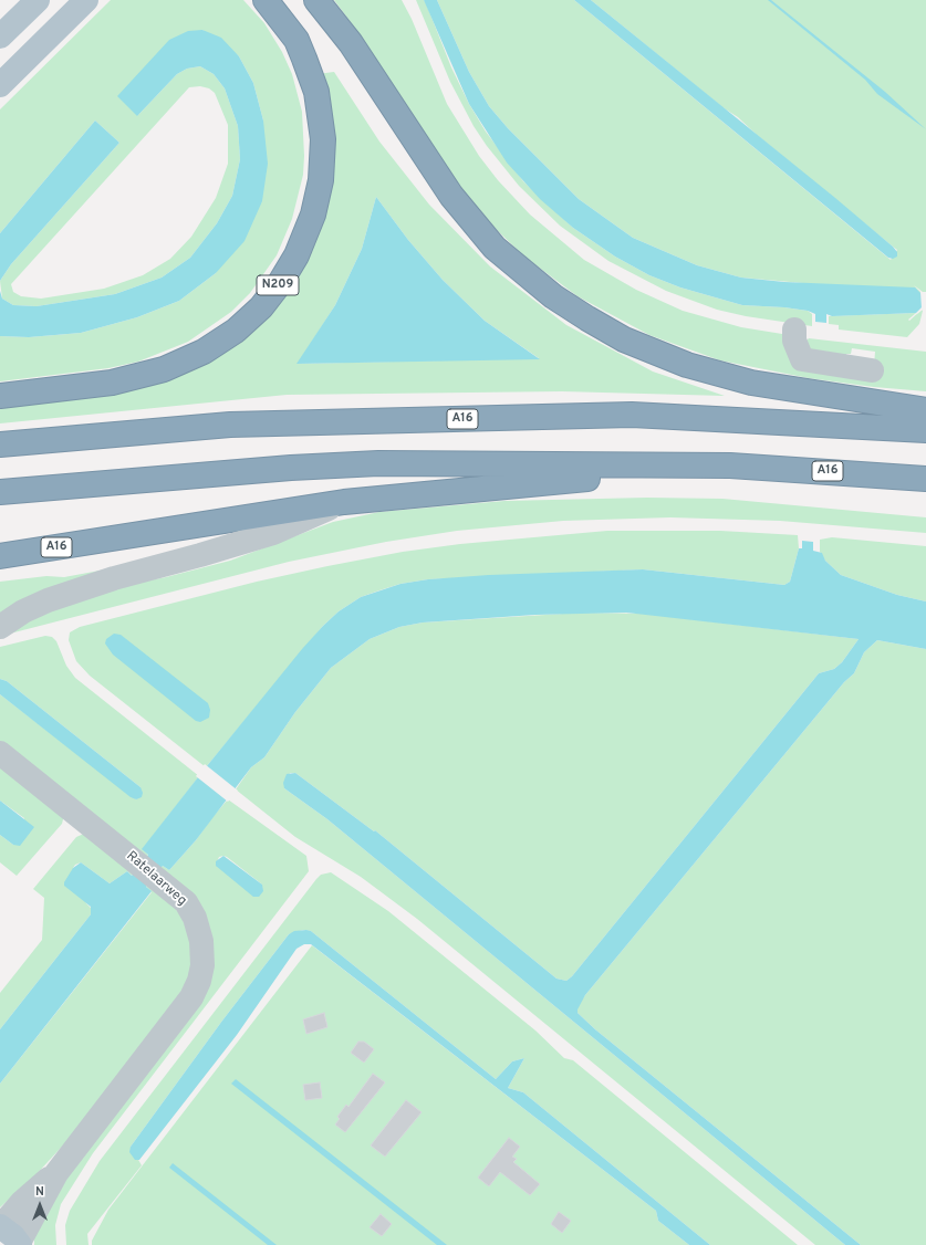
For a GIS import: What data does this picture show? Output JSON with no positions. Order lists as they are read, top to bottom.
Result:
{
  "streets": {
    "highway": ["N209", "A16"],
    "street": ["Ratelaarweg"]
  },
  "north": "top"
}
